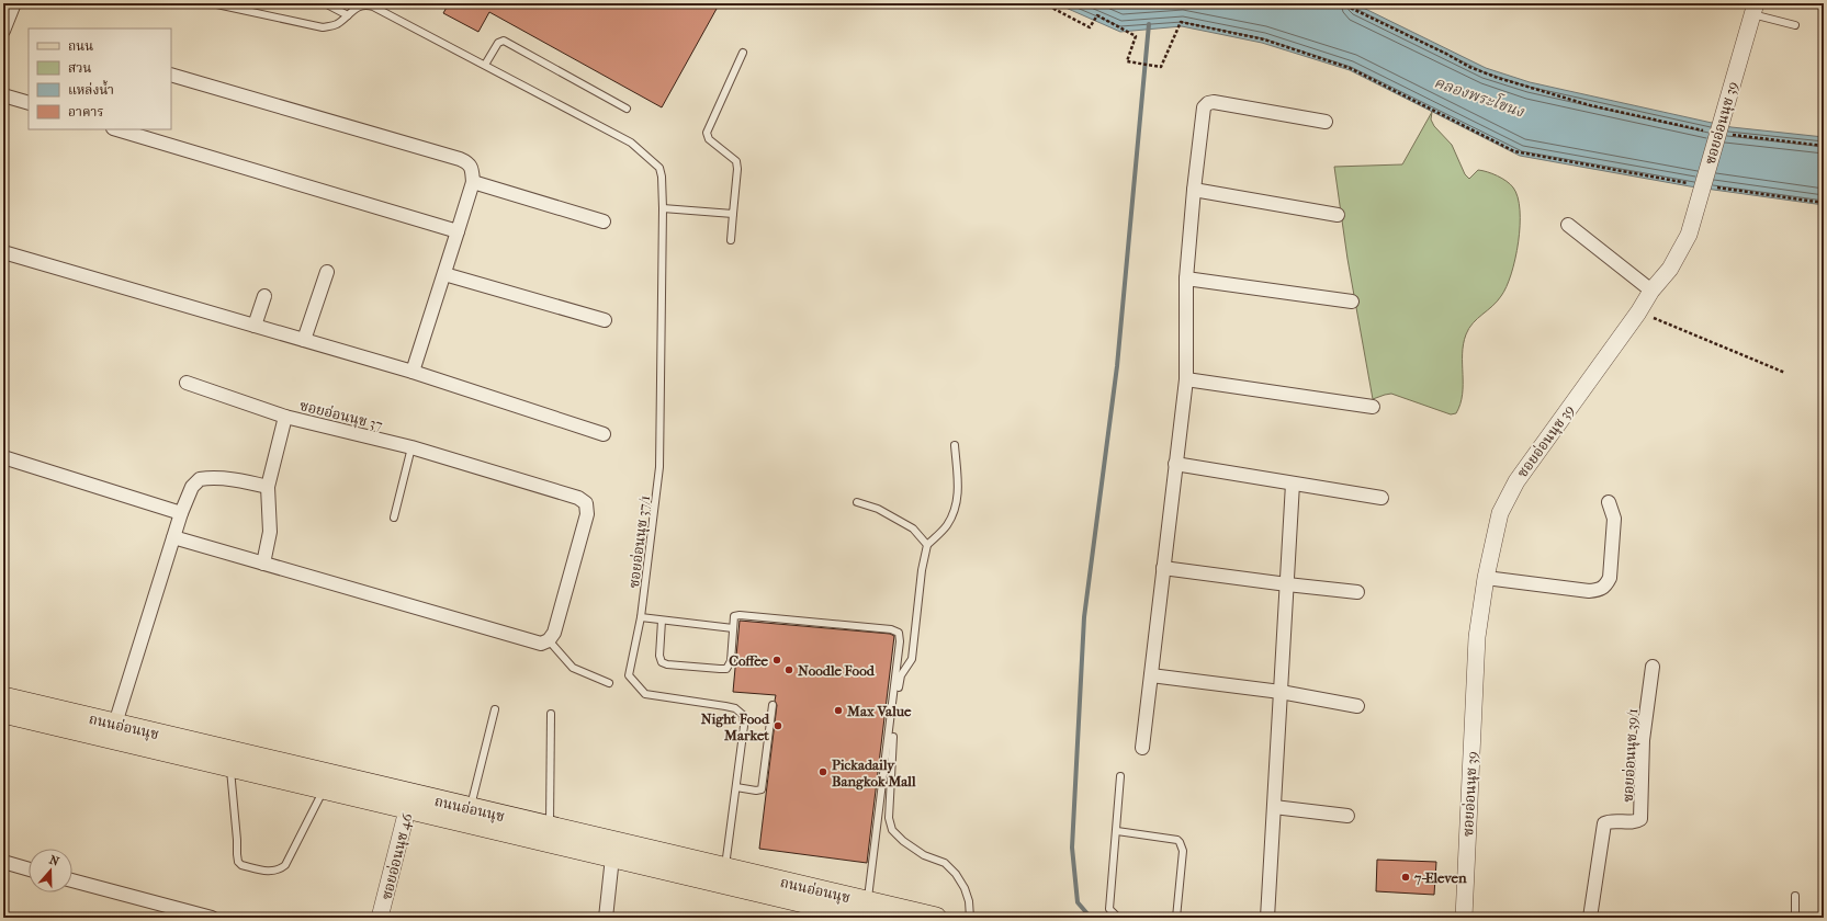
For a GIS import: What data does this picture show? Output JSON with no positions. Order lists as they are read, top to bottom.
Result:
{
  "streets": {
    "main road": ["ถนนอ่อนนุช"],
    "street": [
      "ซอยอ่อนนุช 39",
      "ซอยอ่อนนุช 37",
      "ซอยอ่อนนุช 39/1",
      "ซอยอ่อนนุช 46"
    ],
    "lane": ["ซอยอ่อนนุช 37/1"]
  },
  "crossings": [
    ["ซอยอ่อนนุช 37/1", "ถนนอ่อนนุช"],
    ["ถนนอ่อนนุช", "ซอยอ่อนนุช 46"]
  ],
  "water": ["คลองพระโขนง"],
  "places": [
    "Coffee",
    "Noodle Food",
    "Max Value",
    "Night Food Market",
    "Pickadaily Bangkok Mall",
    "7-Eleven"
  ],
  "legend": [
    "ถนน",
    "สวน",
    "แหล่งน้ำ",
    "อาคาร"
  ],
  "north": "top"
}
